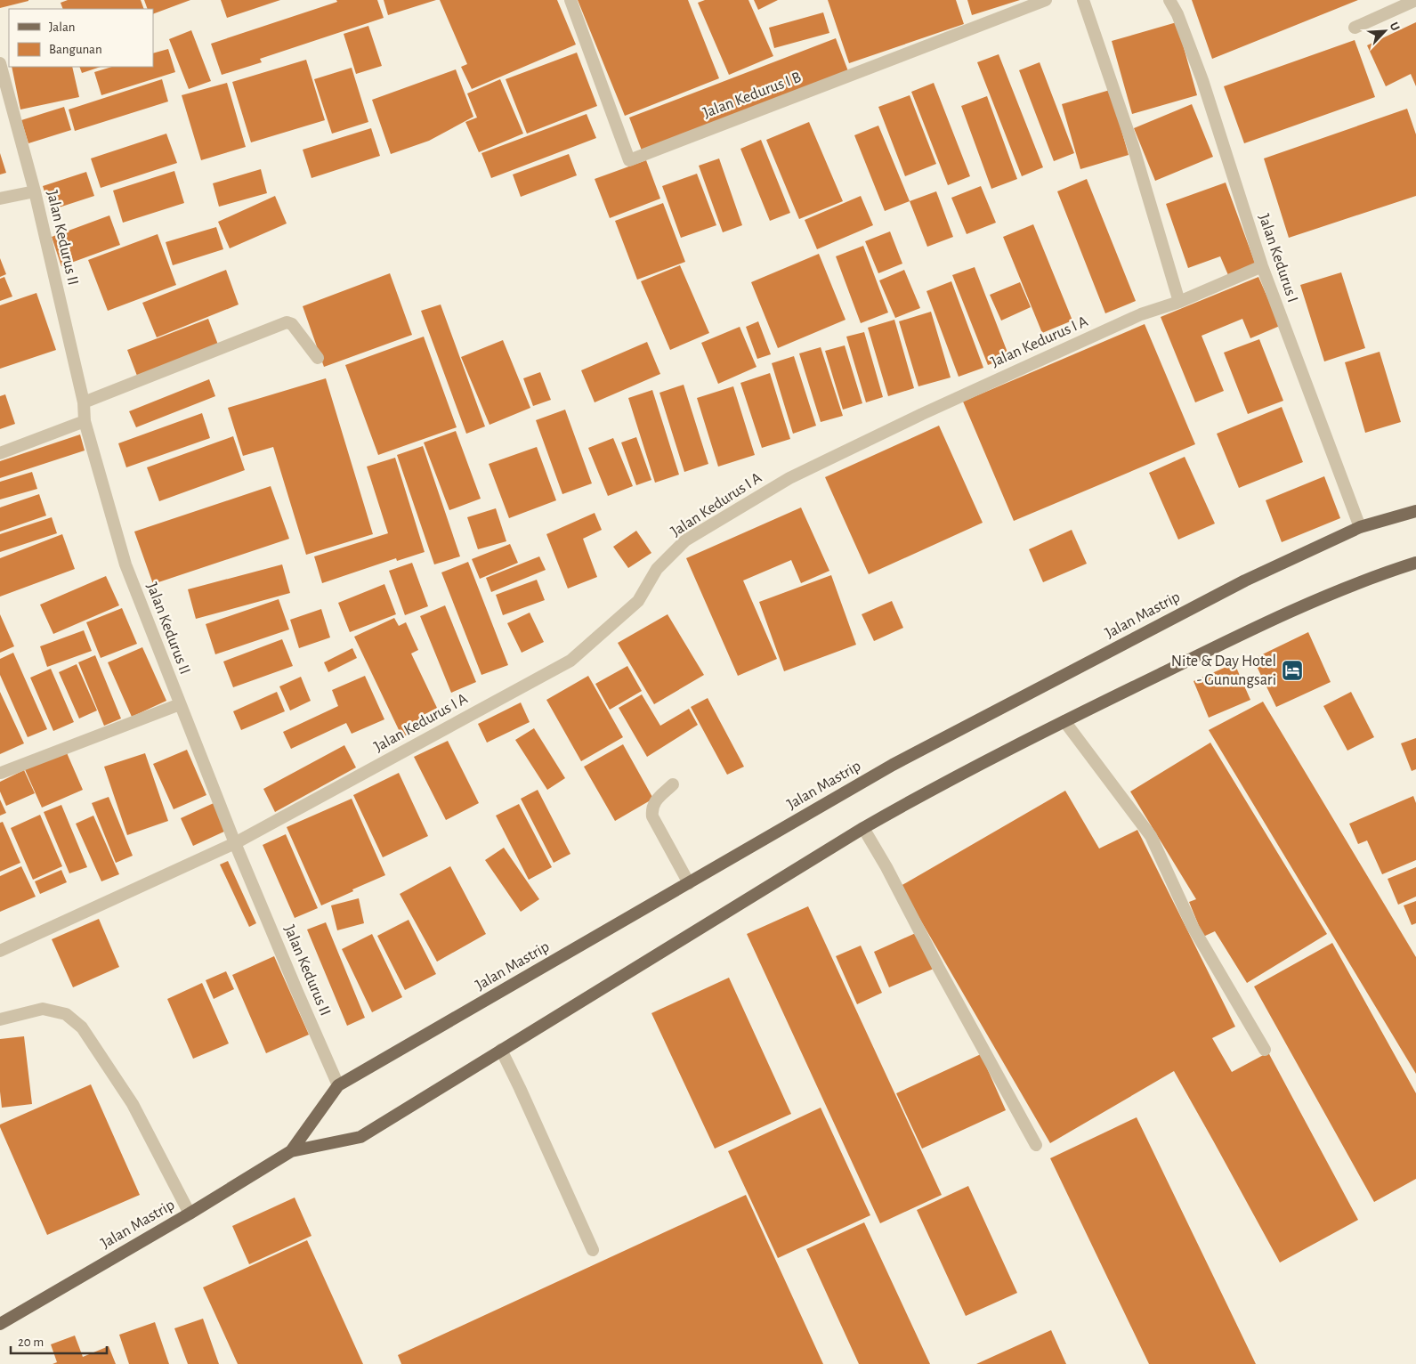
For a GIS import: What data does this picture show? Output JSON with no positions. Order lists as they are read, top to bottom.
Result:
{
  "streets": {
    "main road": ["Jalan Mastrip"],
    "street": [
      "Jalan Kedurus I B",
      "Jalan Kedurus II",
      "Jalan Kedurus I",
      "Jalan Kedurus I A"
    ]
  },
  "crossings": [
    ["Jalan Kedurus II", "Jalan Kedurus I A"],
    ["Jalan Kedurus II", "Jalan Mastrip"],
    ["Jalan Kedurus I", "Jalan Kedurus I A"],
    ["Jalan Kedurus I", "Jalan Mastrip"]
  ],
  "places": {
    "hotel": ["Nite & Day Hotel - Gunungsari"]
  },
  "legend": ["Jalan", "Bangunan"],
  "scale_bar": "20 m",
  "north": "top right"
}
